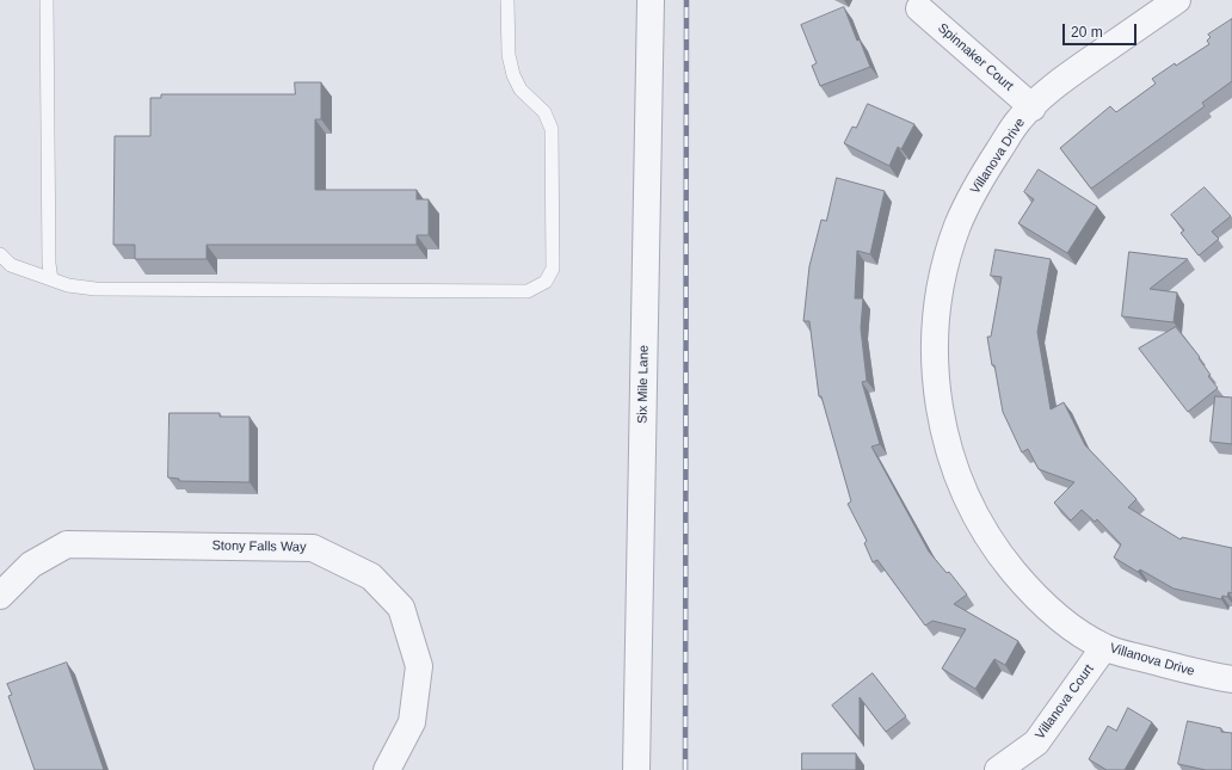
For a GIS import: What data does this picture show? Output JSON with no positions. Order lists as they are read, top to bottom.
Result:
{
  "streets": {
    "street": [
      "Spinnaker Court",
      "Villanova Drive",
      "Six Mile Lane",
      "Stony Falls Way",
      "Villanova Court"
    ]
  },
  "crossings": [
    ["Spinnaker Court", "Villanova Drive"],
    ["Villanova Drive", "Villanova Court"]
  ],
  "scale_bar": "20 m"
}
